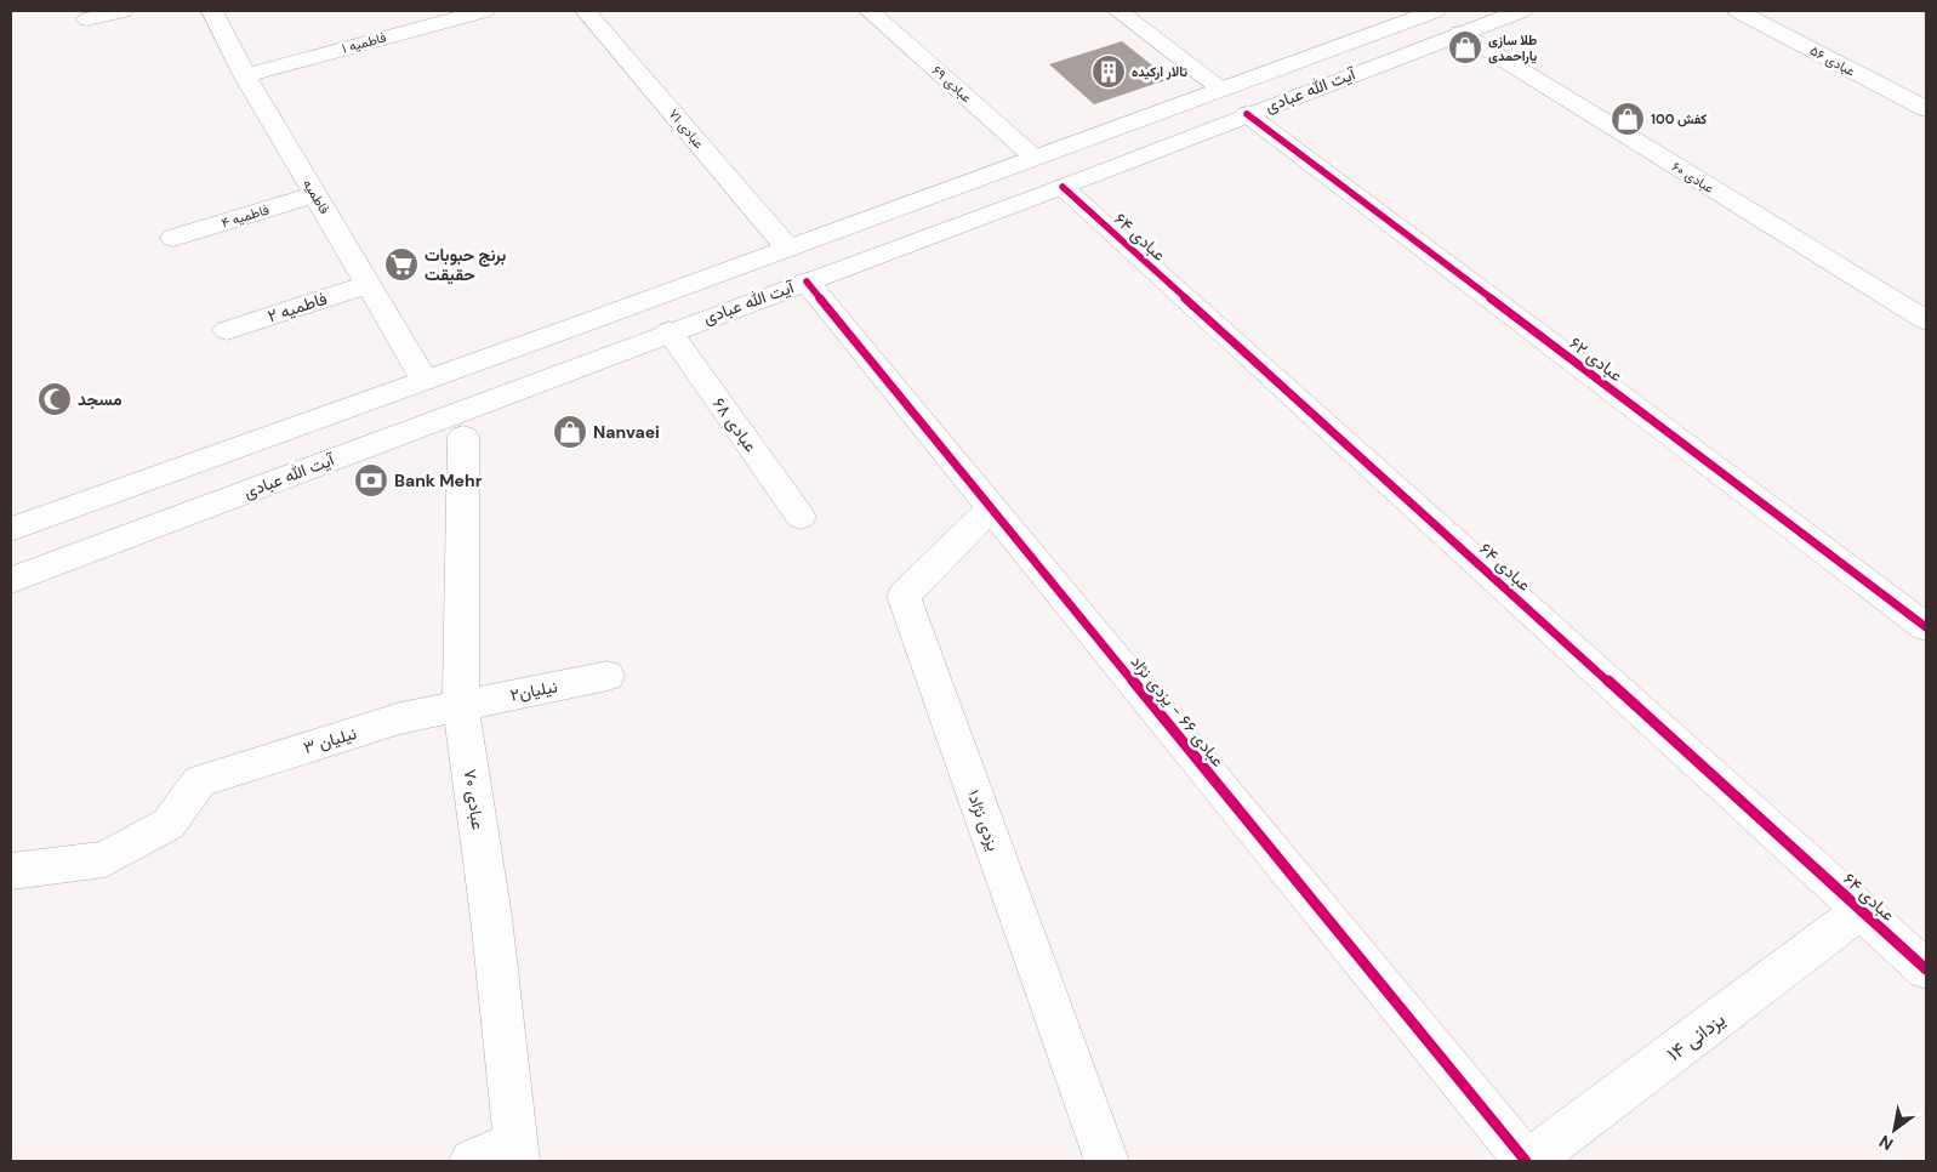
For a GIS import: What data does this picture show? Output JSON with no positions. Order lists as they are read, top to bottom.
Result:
{
  "streets": {
    "street": [
      "فاطمیه ۱",
      "عبادی ۵۶",
      "عبادی ۶۹",
      "آیت الله عبادی",
      "عبادی ۷۱",
      "عبادی ۶۰",
      "فاطمیه",
      "فاطمیه ۴",
      "عبادی ۶۴",
      "فاطمیه ۲",
      "عبادی ۶۲",
      "عبادی ۶۸",
      "نیلیان۲",
      "عبادی ۶۶ - یزدی نژاد",
      "نیلیان ۳",
      "عبادی ۷۰",
      "یزدی نژاد۱",
      "یزدانی ۱۴"
    ]
  },
  "crossings": [
    ["فاطمیه ۱", "فاطمیه"],
    ["عبادی ۶۹", "آیت الله عبادی"],
    ["آیت الله عبادی", "عبادی ۷۱"],
    ["آیت الله عبادی", "عبادی ۶۰"],
    ["آیت الله عبادی", "فاطمیه"],
    ["آیت الله عبادی", "عبادی ۶۴"],
    ["آیت الله عبادی", "عبادی ۶۲"],
    ["آیت الله عبادی", "عبادی ۶۸"],
    ["آیت الله عبادی", "عبادی ۶۶ - یزدی نژاد"],
    ["فاطمیه", "فاطمیه ۴"],
    ["فاطمیه", "فاطمیه ۲"],
    ["عبادی ۶۴", "یزدانی ۱۴"],
    ["نیلیان۲", "نیلیان ۳"],
    ["نیلیان۲", "عبادی ۷۰"],
    ["عبادی ۶۶ - یزدی نژاد", "یزدی نژاد۱"],
    ["عبادی ۶۶ - یزدی نژاد", "یزدانی ۱۴"],
    ["نیلیان ۳", "عبادی ۷۰"]
  ],
  "places": {
    "shop": ["طلا سازی یاراحمدی", "کفش 100", "Nanvaei"],
    "building": ["تالار ارکیده"],
    "supermarket": ["برنج حبوبات حقیقت"],
    "mosque": ["مسجد"],
    "bank": ["Bank Mehr"]
  },
  "north": "bottom left"
}
